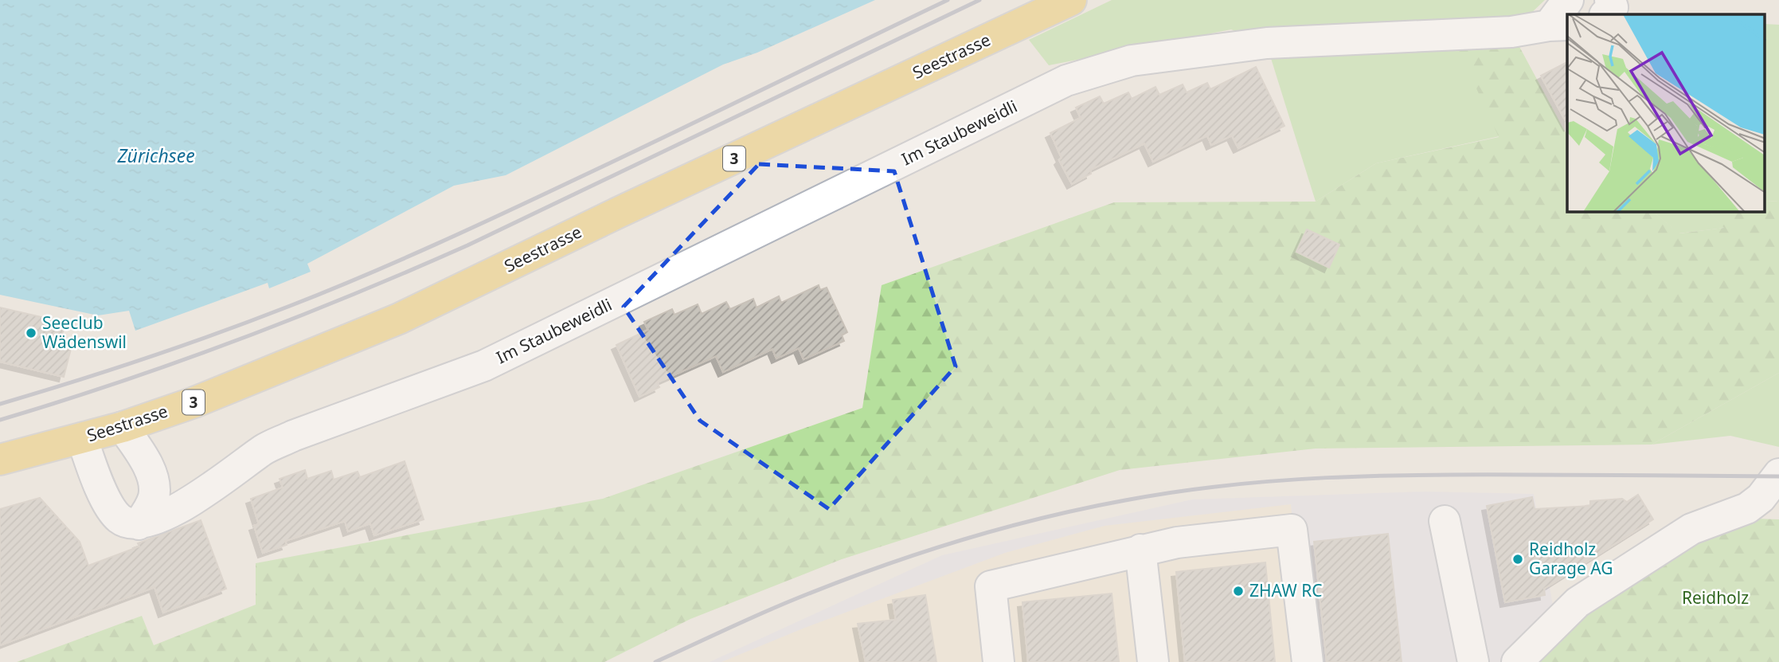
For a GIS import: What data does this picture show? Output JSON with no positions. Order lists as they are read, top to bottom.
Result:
{
  "streets": {
    "main road": ["Seestrasse", "3"],
    "street": ["Im Staubeweidli"]
  },
  "water": ["Zürichsee"],
  "parks": ["Reidholz"],
  "places": ["Seeclub Wädenswil", "Reidholz Garage AG", "ZHAW RC"]
}
